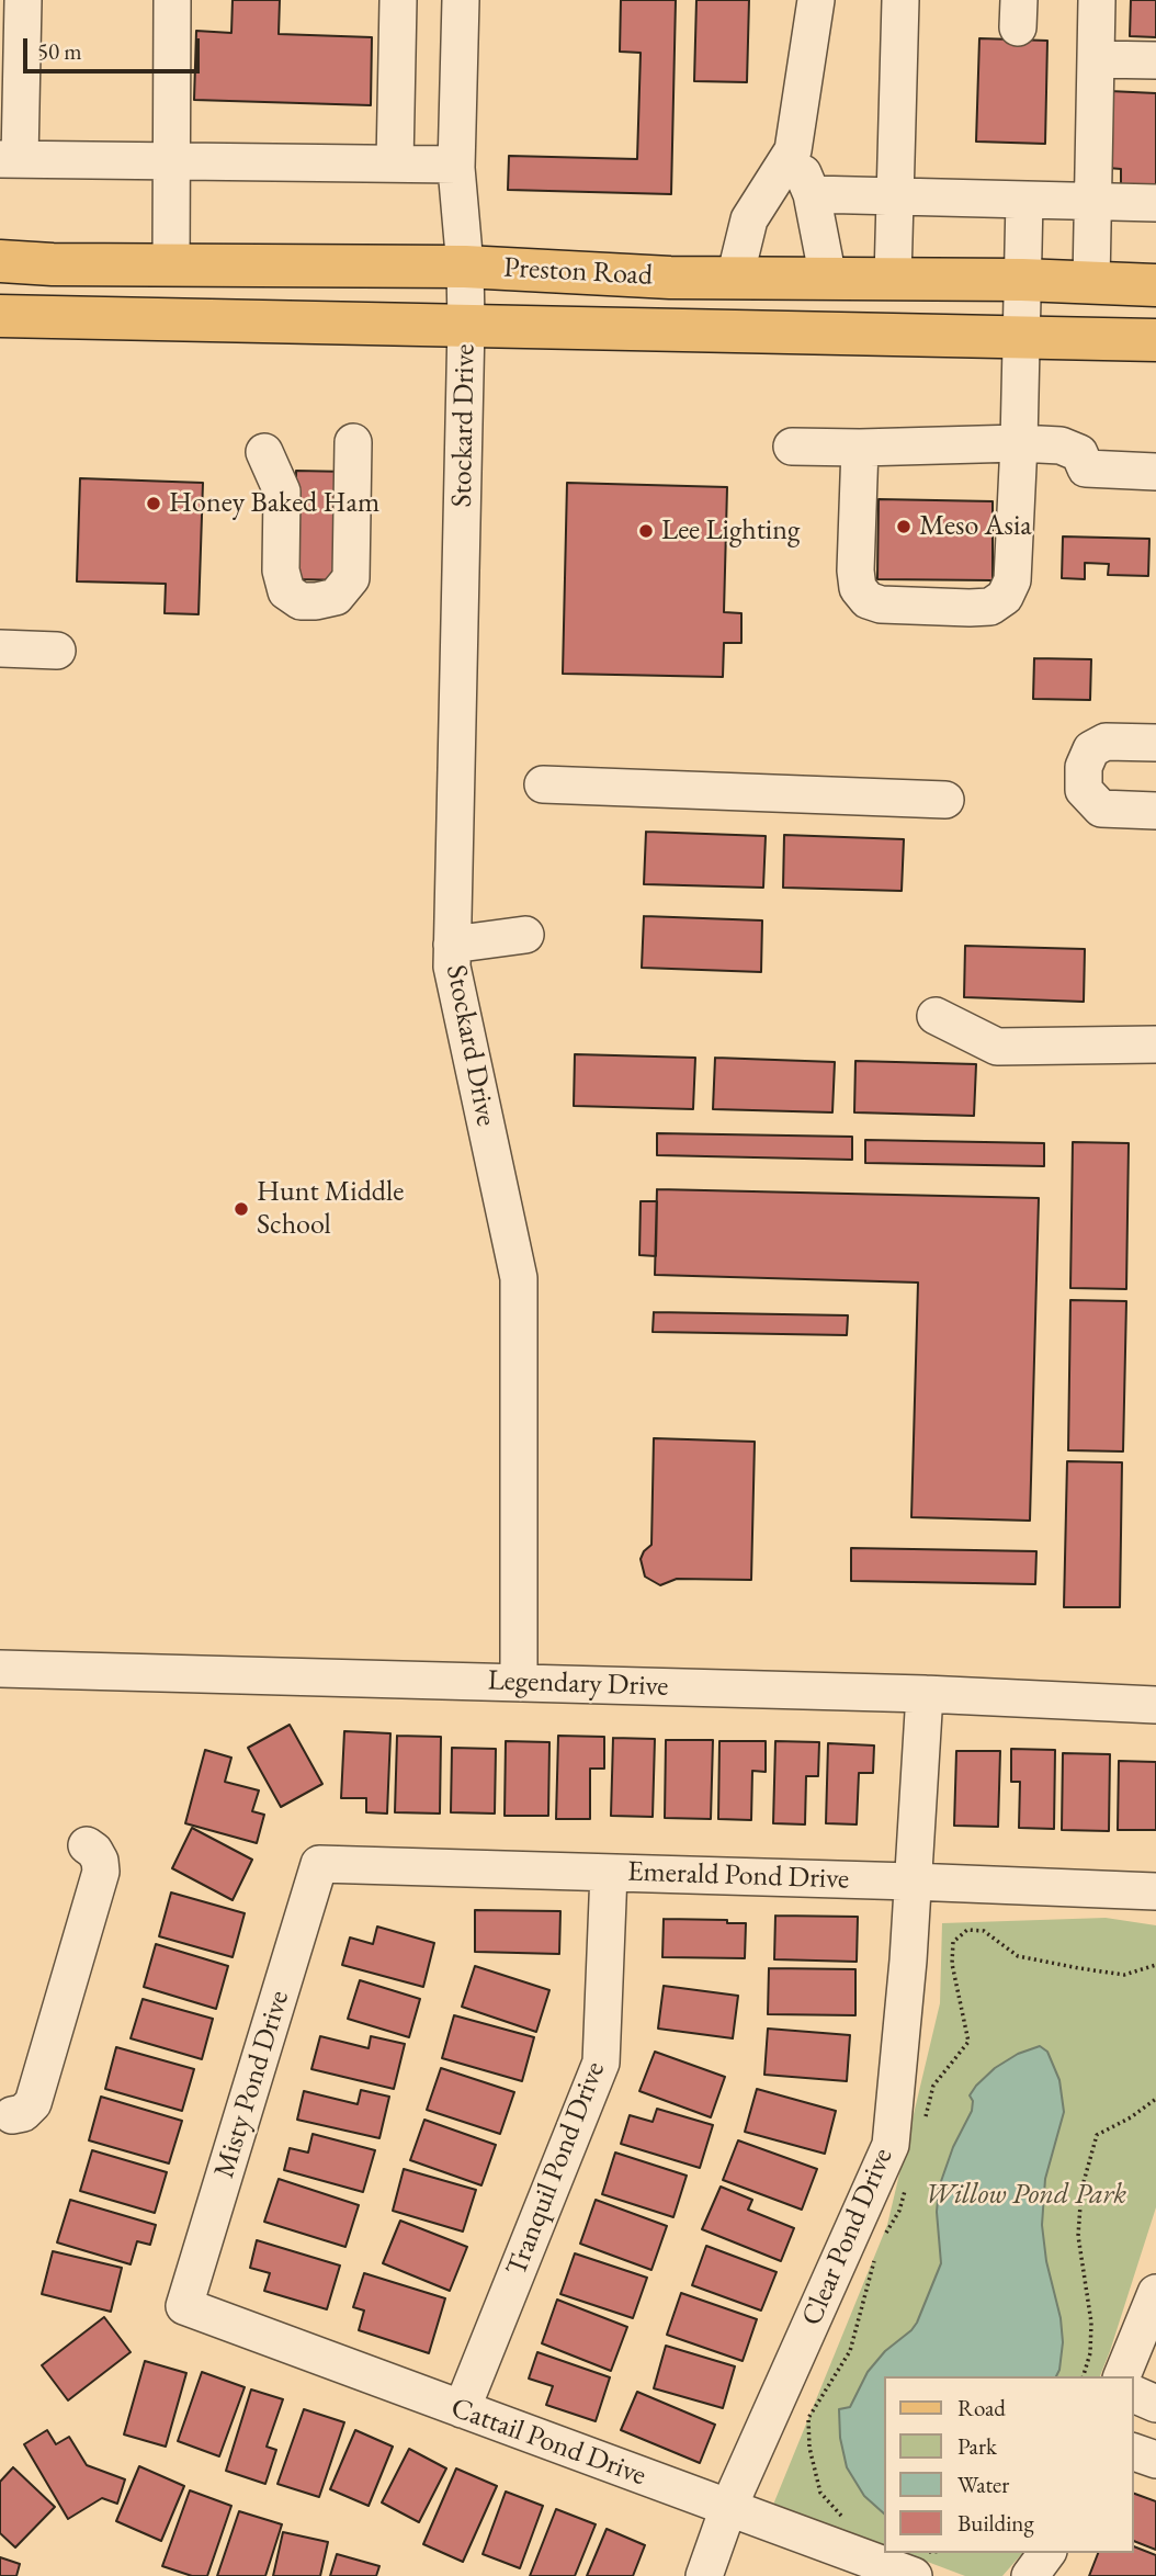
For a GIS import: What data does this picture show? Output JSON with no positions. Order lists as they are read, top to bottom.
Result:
{
  "streets": {
    "main road": ["Preston Road"],
    "street": [
      "Stockard Drive",
      "Legendary Drive",
      "Emerald Pond Drive",
      "Misty Pond Drive",
      "Tranquil Pond Drive",
      "Clear Pond Drive",
      "Cattail Pond Drive"
    ]
  },
  "crossings": [
    ["Preston Road", "Stockard Drive"],
    ["Stockard Drive", "Legendary Drive"],
    ["Legendary Drive", "Clear Pond Drive"],
    ["Emerald Pond Drive", "Misty Pond Drive"],
    ["Emerald Pond Drive", "Tranquil Pond Drive"],
    ["Emerald Pond Drive", "Clear Pond Drive"],
    ["Misty Pond Drive", "Cattail Pond Drive"],
    ["Tranquil Pond Drive", "Cattail Pond Drive"],
    ["Clear Pond Drive", "Cattail Pond Drive"]
  ],
  "parks": ["Willow Pond Park"],
  "places": [
    "Honey Baked Ham",
    "Meso Asia",
    "Lee Lighting",
    "Hunt Middle School"
  ],
  "legend": [
    "Road",
    "Park",
    "Water",
    "Building"
  ],
  "scale_bar": "50 m"
}
